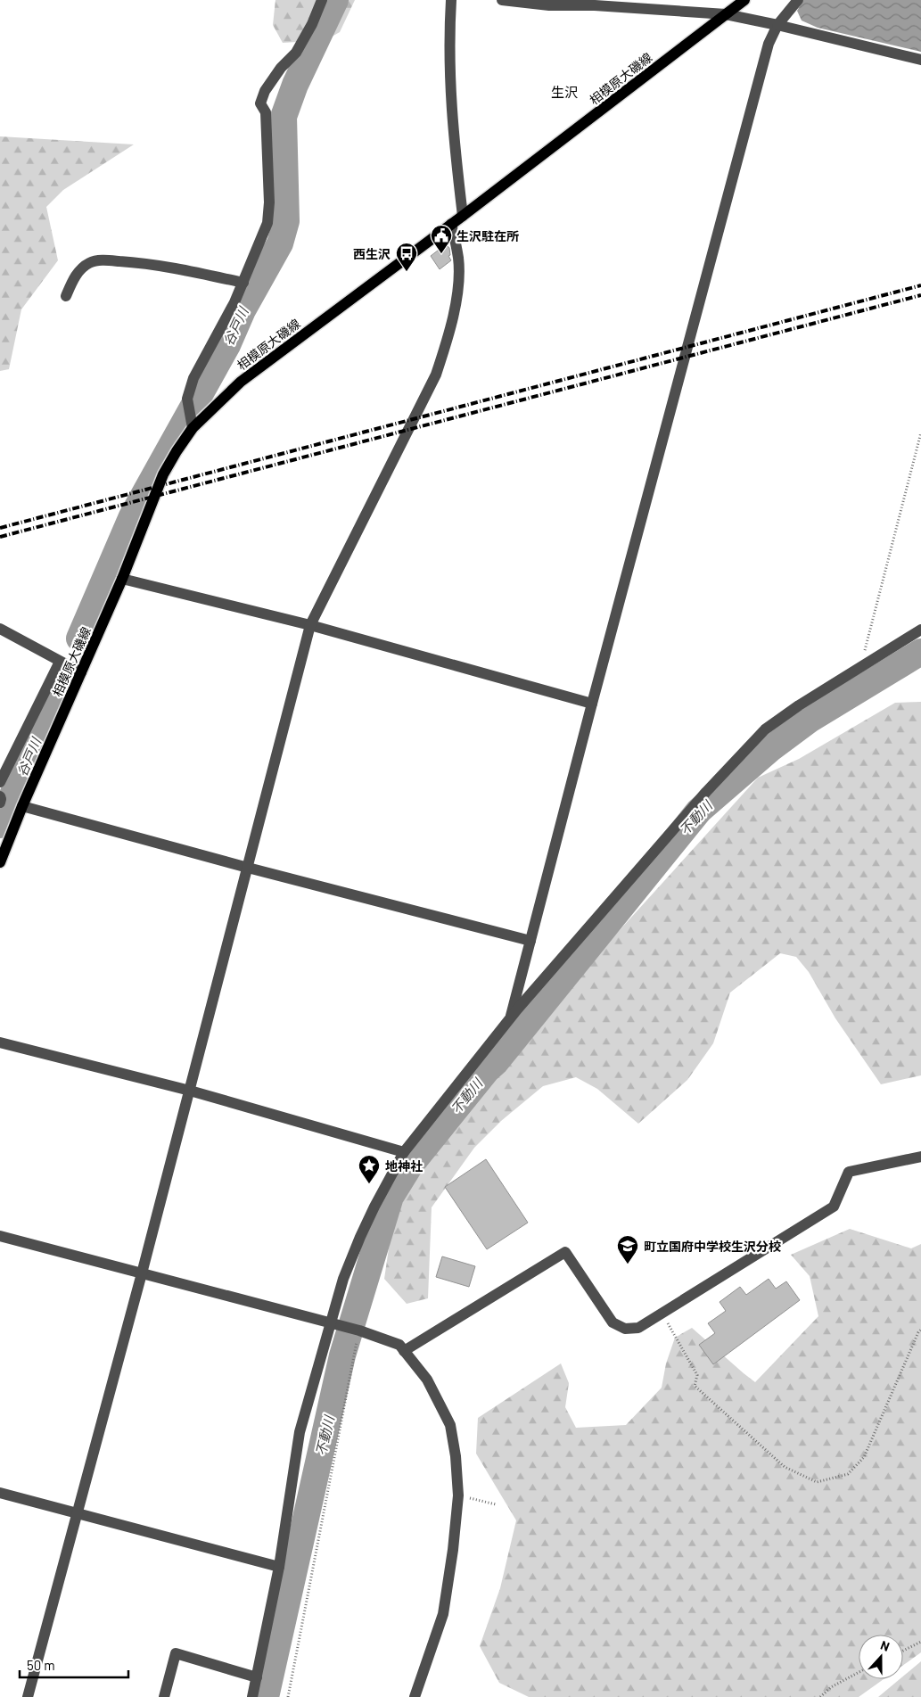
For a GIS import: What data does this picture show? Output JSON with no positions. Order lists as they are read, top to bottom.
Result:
{
  "streets": {
    "main road": ["相模原大磯線"]
  },
  "districts": ["生沢"],
  "water": ["谷戸川", "不動川"],
  "places": {
    "public building": ["生沢駐在所"],
    "bus stop": ["西生沢"],
    "place": ["地神社"],
    "school or university": ["町立国府中学校生沢分校"]
  },
  "scale_bar": "50 m",
  "north": "top"
}
